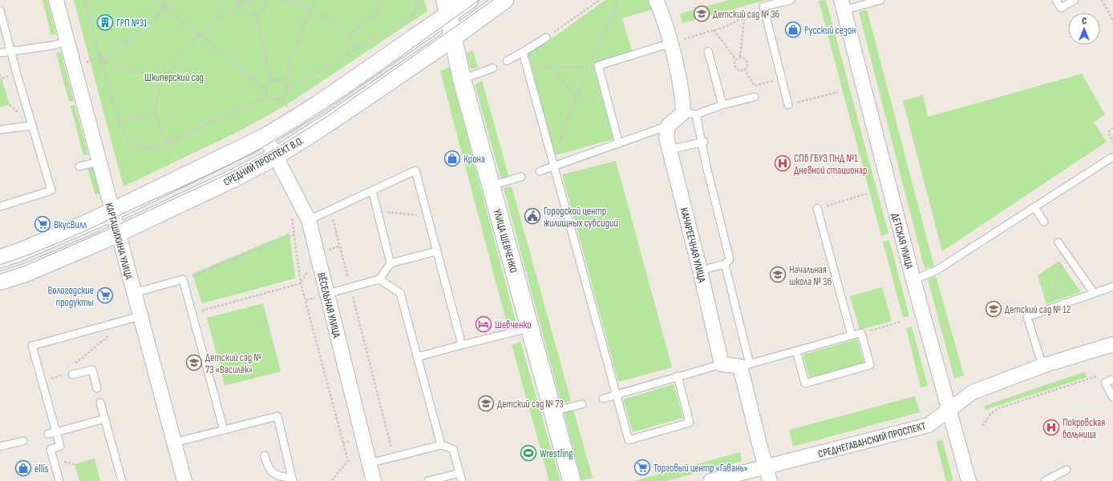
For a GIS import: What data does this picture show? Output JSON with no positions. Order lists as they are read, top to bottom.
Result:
{
  "streets": {
    "main road": ["СРЕДНИЙ ПРОСПЕКТ В.О.", "УЛИЦА ШЕВЧЕНКО"],
    "street": [
      "КАРТАШИХИНА УЛИЦА",
      "ДЕТСКАЯ УЛИЦА",
      "КАНАРЕЕЧНАЯ УЛИЦА",
      "ВЁСЕЛЬНАЯ УЛИЦА",
      "СРЕДНЕГАВАНСКИЙ ПРОСПЕКТ"
    ]
  },
  "crossings": [
    ["СРЕДНИЙ ПРОСПЕКТ В.О.", "КАРТАШИХИНА УЛИЦА"],
    ["СРЕДНИЙ ПРОСПЕКТ В.О.", "УЛИЦА ШЕВЧЕНКО"],
    ["СРЕДНИЙ ПРОСПЕКТ В.О.", "ВЁСЕЛЬНАЯ УЛИЦА"],
    ["ДЕТСКАЯ УЛИЦА", "СРЕДНЕГАВАНСКИЙ ПРОСПЕКТ"]
  ],
  "parks": ["Шкиперский сад"],
  "places": {
    "school or university": [
      "Детский сад № 36",
      "Начальная школа № 36",
      "Детский сад № 12",
      "Детский сад № 73 «Василёк»",
      "Детский сад № 73"
    ],
    "building": ["ГРП №31"],
    "shop": ["Русский сезон", "Крона", "ellis"],
    "hospital": ["СПб ГБУЗ ПНД №1 Дневной стационар", "Покровская больница"],
    "public building": ["Городской центр жилищных субсидий"],
    "supermarket": ["ВкусВилл", "Вологодские продукты", "Торговый центр «Гавань»"],
    "hotel": ["Шевченко"],
    "sports": ["Wrestling"]
  },
  "north": "top"
}
